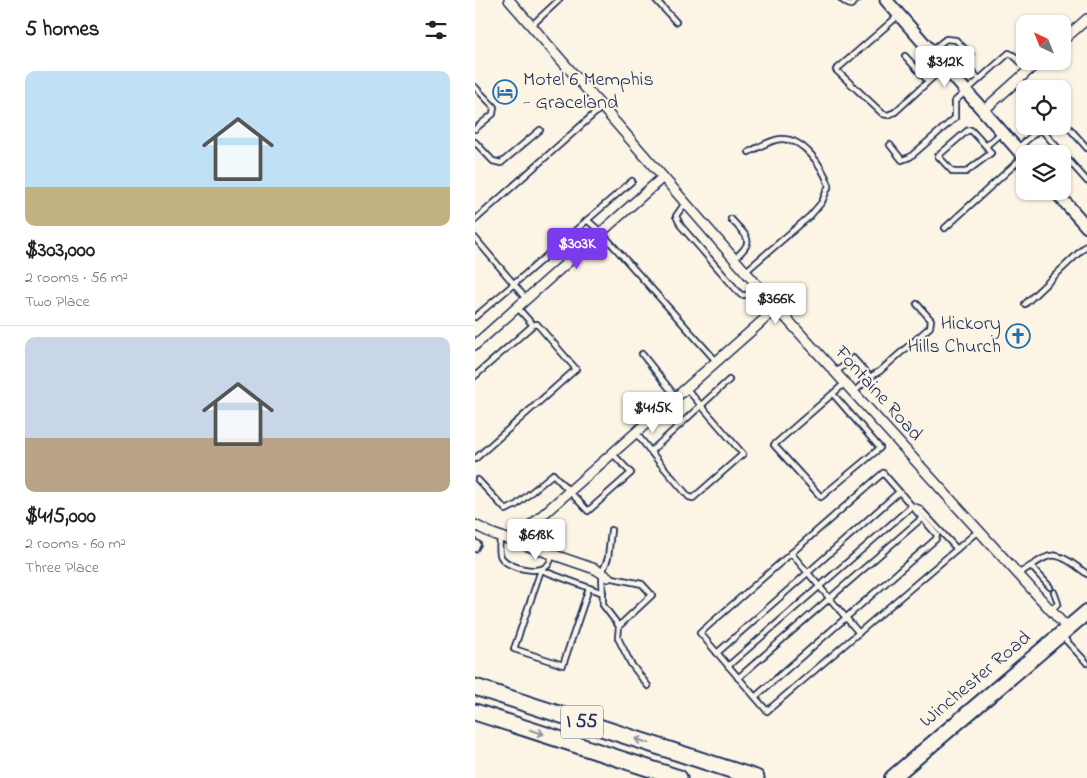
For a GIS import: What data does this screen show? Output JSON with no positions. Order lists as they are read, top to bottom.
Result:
{
  "streets": {
    "highway": ["I 55"],
    "main road": ["Winchester Road"],
    "street": ["Fontaine Road"]
  },
  "crossings": [
    ["Fontaine Road", "Winchester Road"]
  ],
  "places": {
    "hotel": ["Motel 6 Memphis - Graceland"],
    "church": ["Hickory Hills Church"]
  },
  "north": "top left",
  "page": {
    "heading": "5 homes",
    "price": [
      "$312K",
      "$303K",
      "$366K",
      "$415K",
      "$618K"
    ],
    "list": [
      {
        "name": "$303,000",
        "note": "2 rooms · 56 m² · Two Place"
      },
      {
        "name": "$415,000",
        "note": "2 rooms · 60 m² · Three Place"
      }
    ]
  }
}
